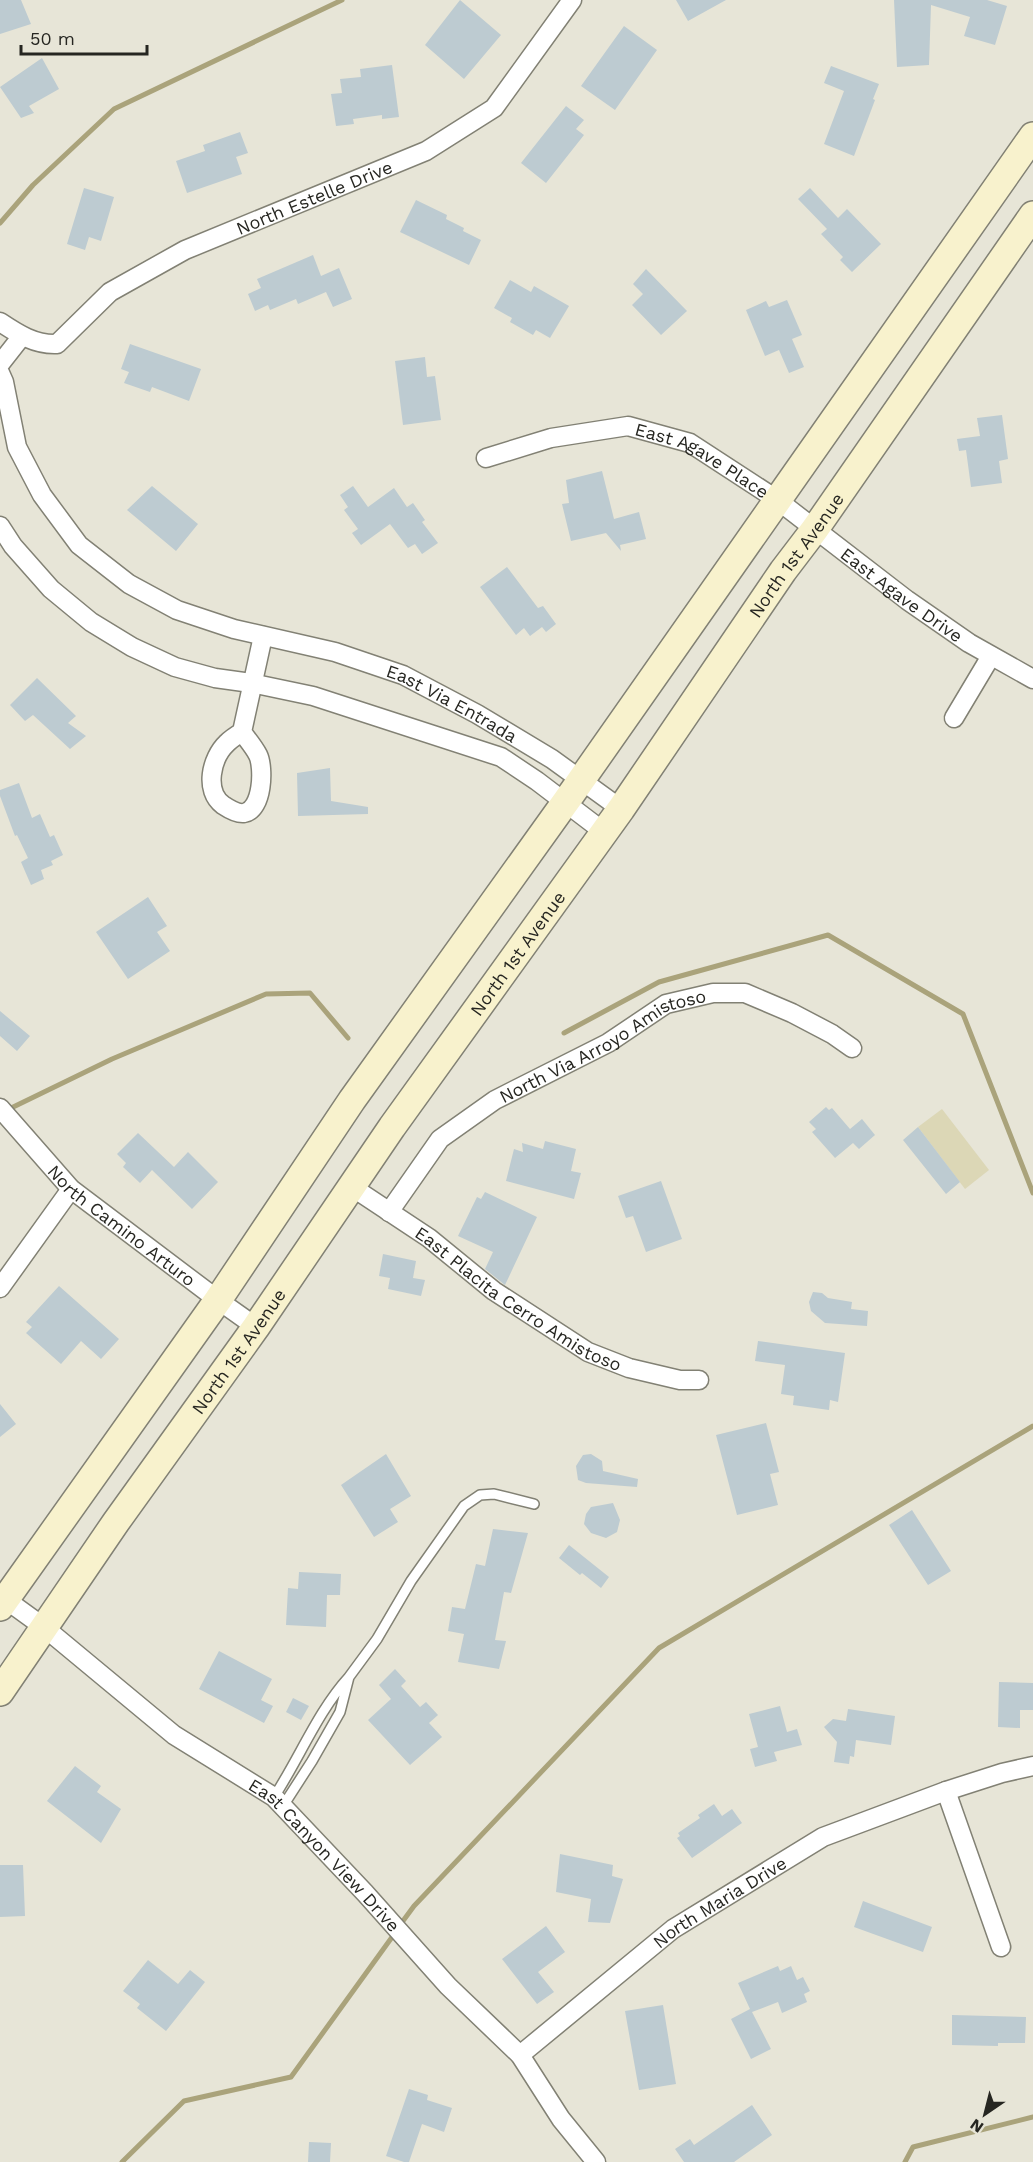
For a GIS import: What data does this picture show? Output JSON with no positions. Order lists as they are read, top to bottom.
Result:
{
  "streets": {
    "main road": ["North 1st Avenue"],
    "street": [
      "North Estelle Drive",
      "East Agave Place",
      "East Agave Drive",
      "East Via Entrada",
      "North Via Arroyo Amistoso",
      "North Camino Arturo",
      "East Placita Cerro Amistoso",
      "East Canyon View Drive",
      "North Maria Drive"
    ]
  },
  "crossings": [
    ["East Agave Place", "East Agave Drive"],
    ["North 1st Avenue", "East Agave Drive"],
    ["North 1st Avenue", "East Via Entrada"],
    ["North 1st Avenue", "North Camino Arturo"],
    ["North 1st Avenue", "East Placita Cerro Amistoso"],
    ["North 1st Avenue", "East Canyon View Drive"],
    ["North Via Arroyo Amistoso", "East Placita Cerro Amistoso"],
    ["East Canyon View Drive", "North Maria Drive"]
  ],
  "scale_bar": "50 m",
  "north": "bottom left"
}
